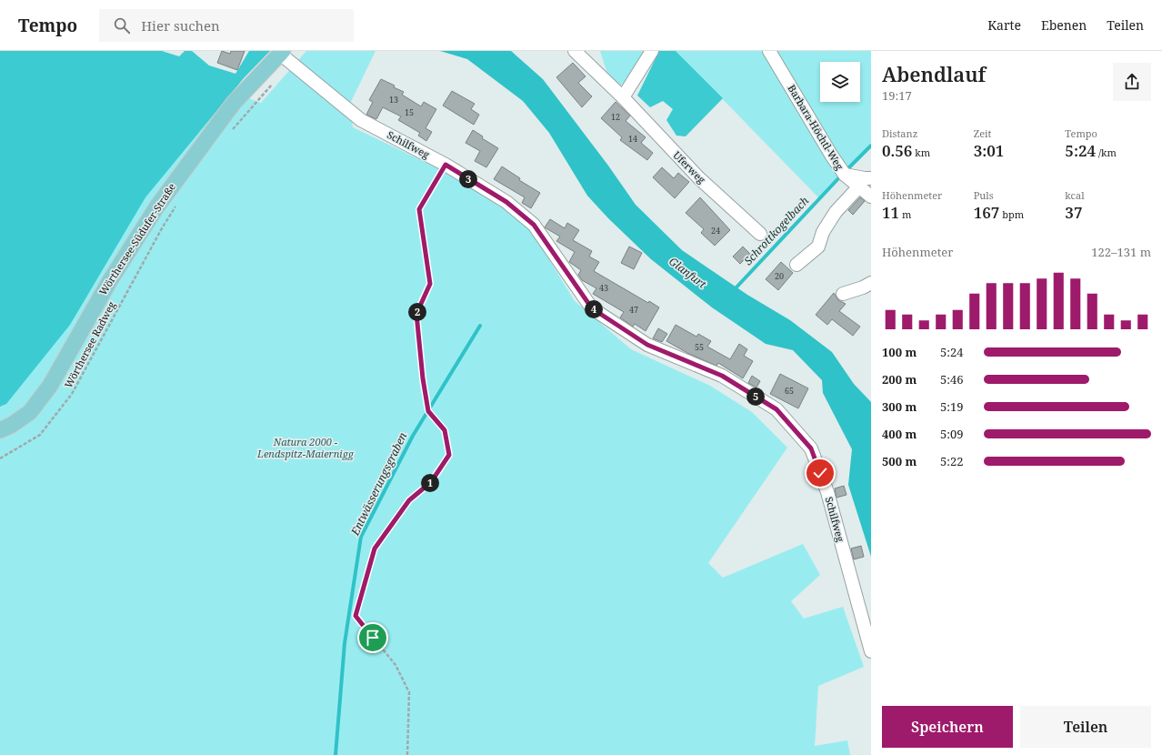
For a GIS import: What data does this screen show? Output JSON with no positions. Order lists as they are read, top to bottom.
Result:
{
  "streets": {
    "main road": ["Wörthersee-Südufer-Straße"],
    "street": ["Barbara-Höchtl-Weg", "Schilfweg", "Uferweg"],
    "path": ["Wörthersee Radweg"]
  },
  "crossings": [
    ["Schilfweg", "Wörthersee-Südufer-Straße"]
  ],
  "water": ["Schrottkogelbach", "Glanfurt", "Entwässerungsgraben"],
  "parks": ["Natura 2000 - Lendspitz-Maiernigg"],
  "house_numbers": [
    "13",
    "15",
    "12",
    "14",
    "24",
    "20",
    "43",
    "47",
    "55",
    "65"
  ],
  "page": {
    "header": "Tempo",
    "search": "Hier suchen",
    "nav": ["Karte", "Ebenen", "Teilen"],
    "heading": ["Abendlauf", "19:17"],
    "stats": [
      ["Distanz", "0.56 km"],
      ["Zeit", "3:01"],
      ["Tempo", "5:24 /km"],
      ["Höhenmeter", "11 m"],
      ["Puls", "167 bpm"],
      ["kcal", "37"]
    ],
    "pins": [
      "3",
      "4",
      "2",
      "5",
      "1"
    ],
    "chart": ["Höhenmeter", "122–131 m"],
    "list": [
      {
        "name": "100 m",
        "note": "5:24"
      },
      {
        "name": "200 m",
        "note": "5:46"
      },
      {
        "name": "300 m",
        "note": "5:19"
      },
      {
        "name": "400 m",
        "note": "5:09"
      },
      {
        "name": "500 m",
        "note": "5:22"
      }
    ],
    "buttons": ["Speichern", "Teilen"]
  }
}
